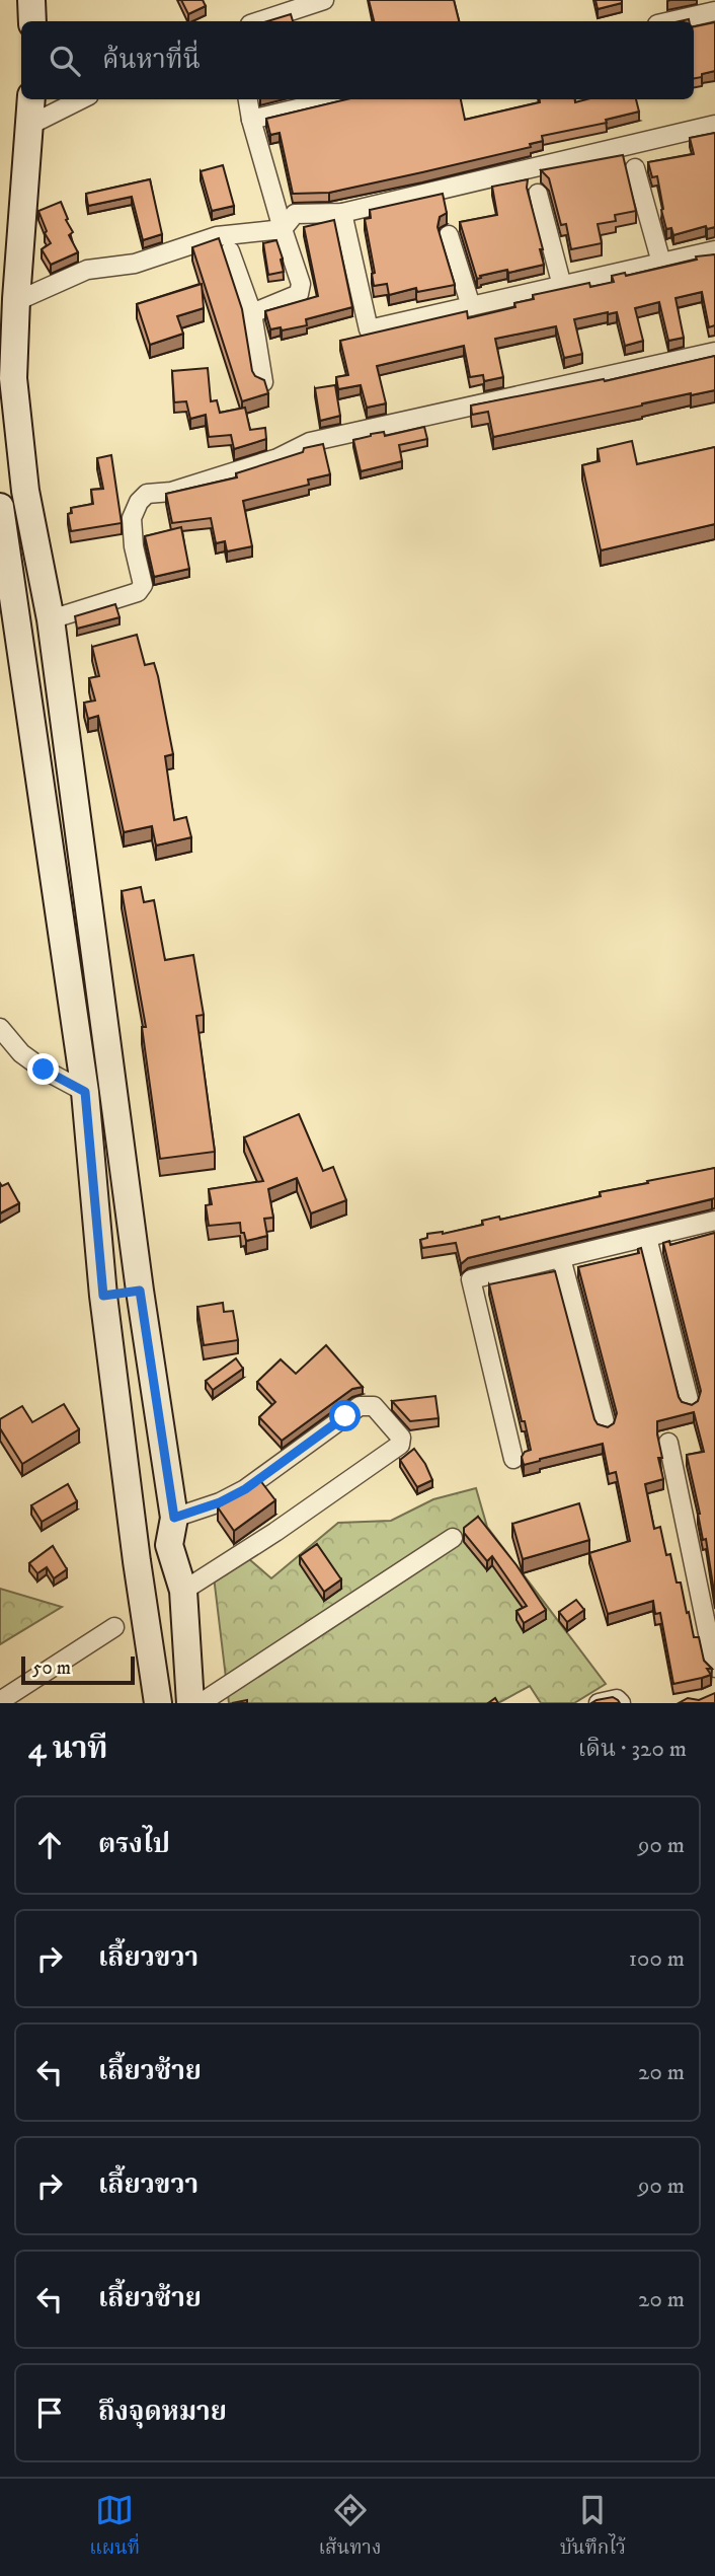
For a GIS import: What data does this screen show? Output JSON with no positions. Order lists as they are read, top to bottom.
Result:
{
  "scale_bar": "50 m",
  "page": {
    "search": "ค้นหาที่นี่",
    "scale": "50 m",
    "heading": ["4 นาที", "เดิน · 320 m"],
    "list": [
      ["ตรงไป", "90 m"],
      ["เลี้ยวขวา", "100 m"],
      ["เลี้ยวซ้าย", "20 m"],
      ["เลี้ยวขวา", "90 m"],
      ["เลี้ยวซ้าย", "20 m"],
      "ถึงจุดหมาย"
    ],
    "nav": ["แผนที่", "เส้นทาง", "บันทึกไว้"]
  }
}
